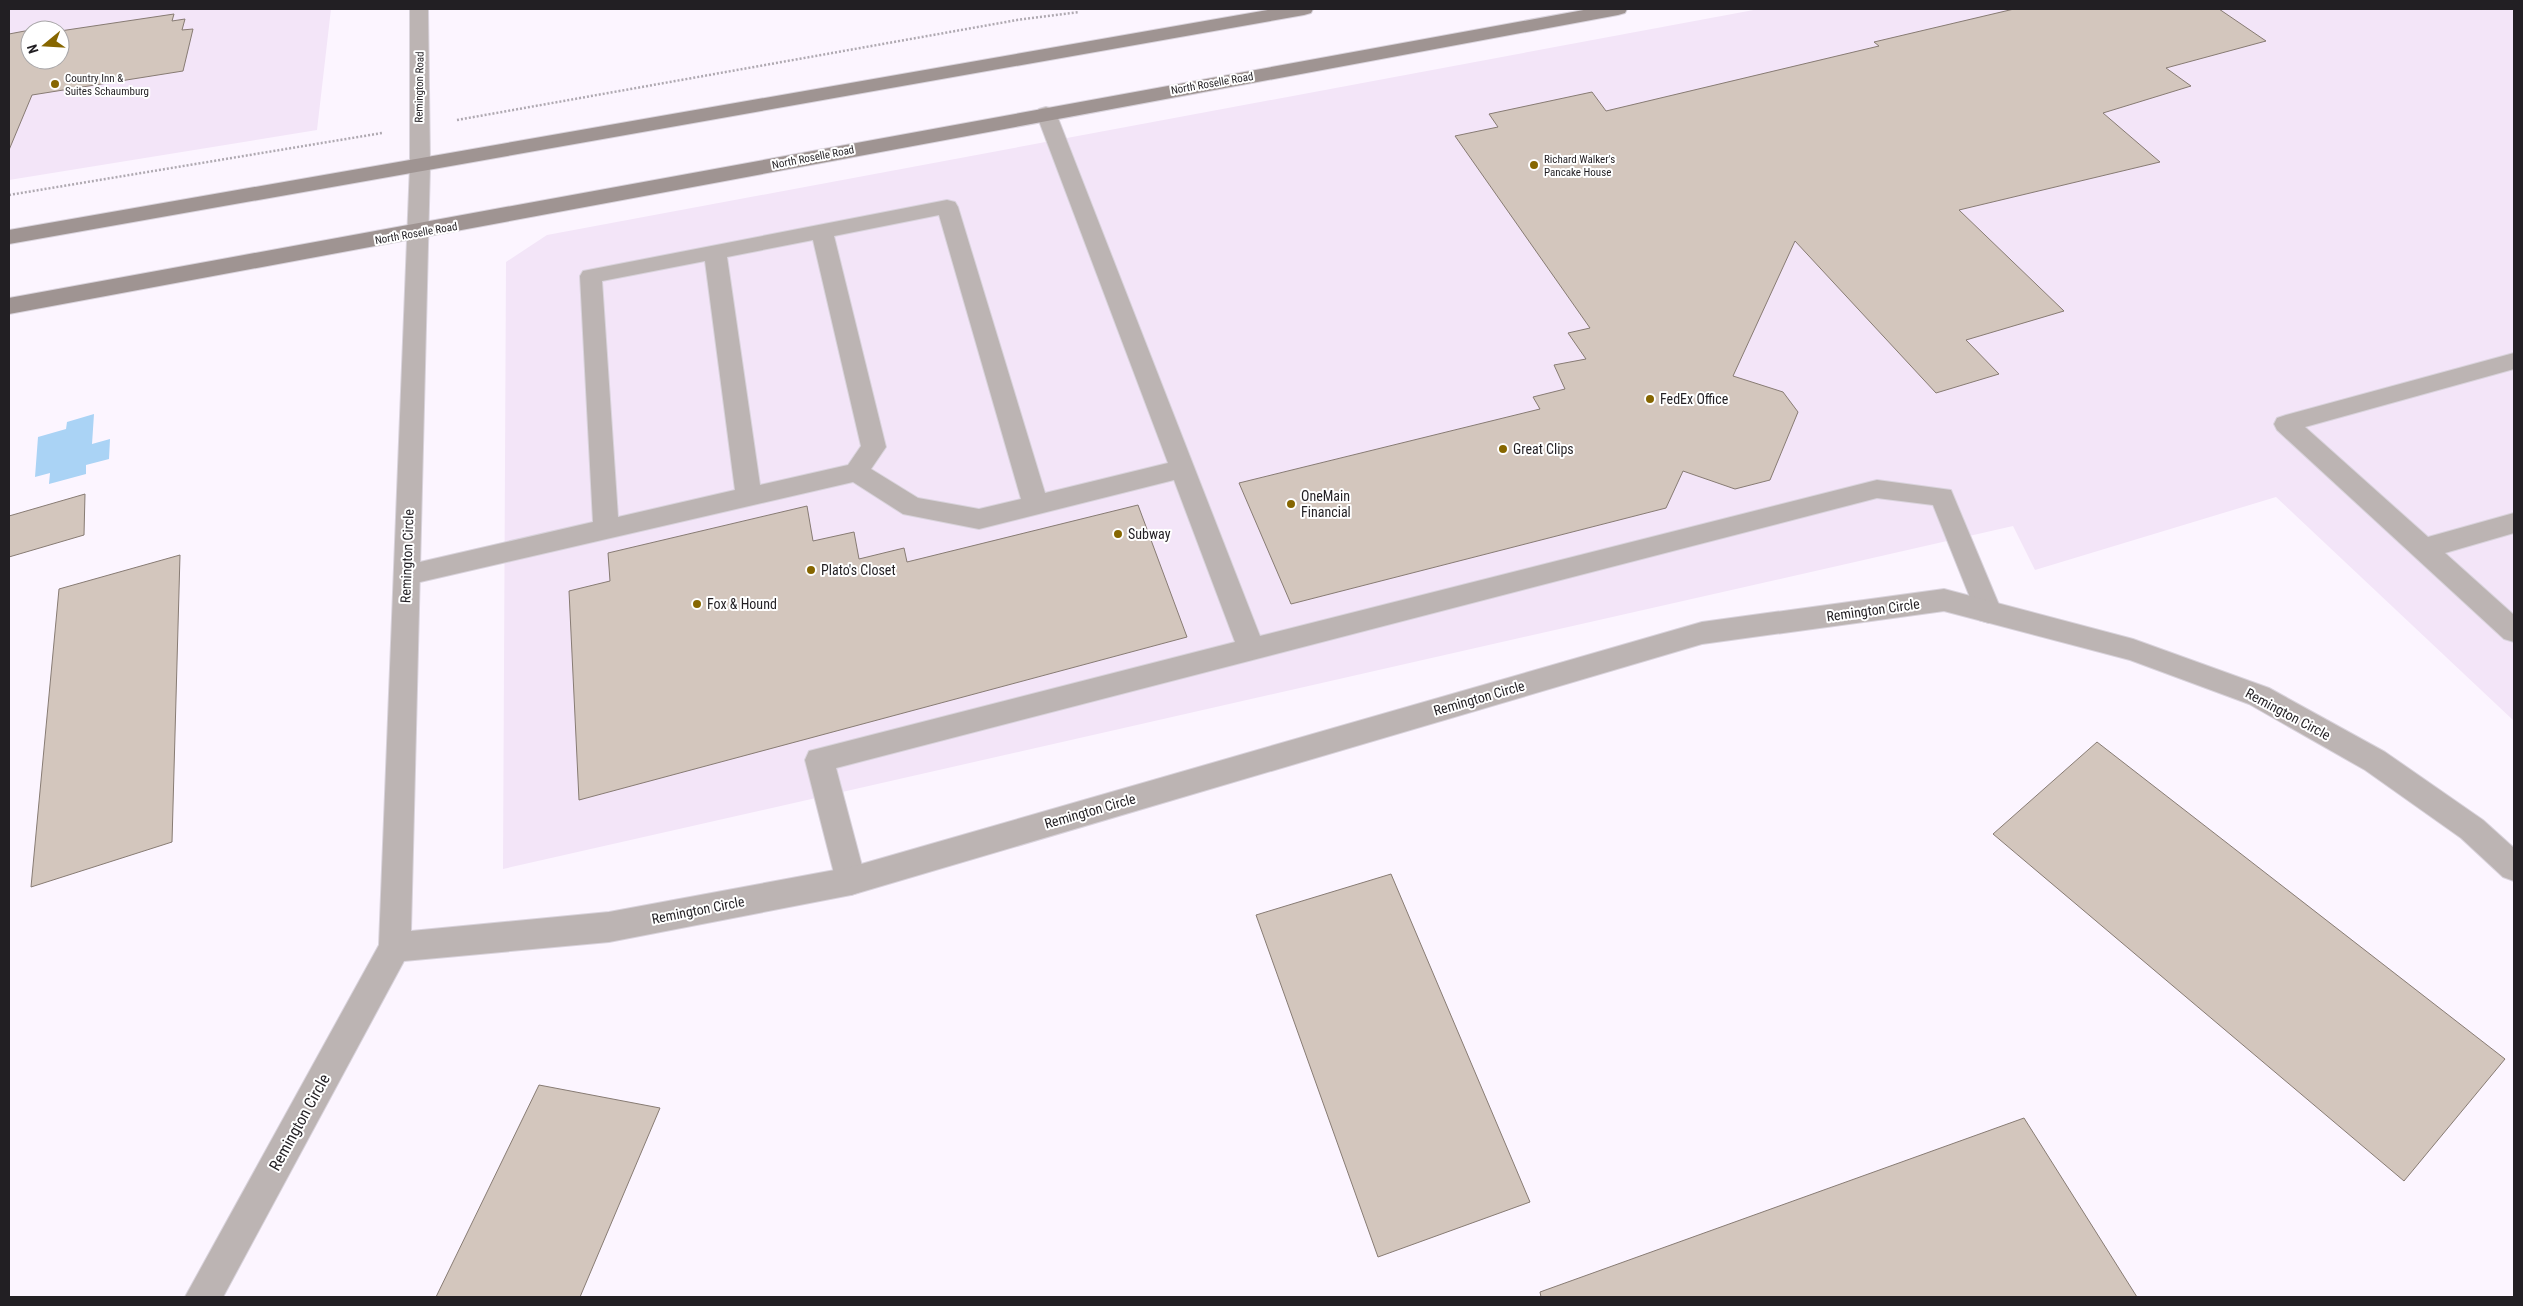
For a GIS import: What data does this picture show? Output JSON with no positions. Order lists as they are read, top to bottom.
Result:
{
  "streets": {
    "main road": ["North Roselle Road"],
    "street": ["Remington Road", "Remington Circle"]
  },
  "crossings": [
    ["North Roselle Road", "Remington Circle"],
    ["Remington Road", "Remington Circle"]
  ],
  "places": [
    "Country Inn & Suites Schaumburg",
    "Richard Walker's Pancake House",
    "FedEx Office",
    "Great Clips",
    "OneMain Financial",
    "Subway",
    "Plato's Closet",
    "Fox & Hound"
  ],
  "north": "left"
}
